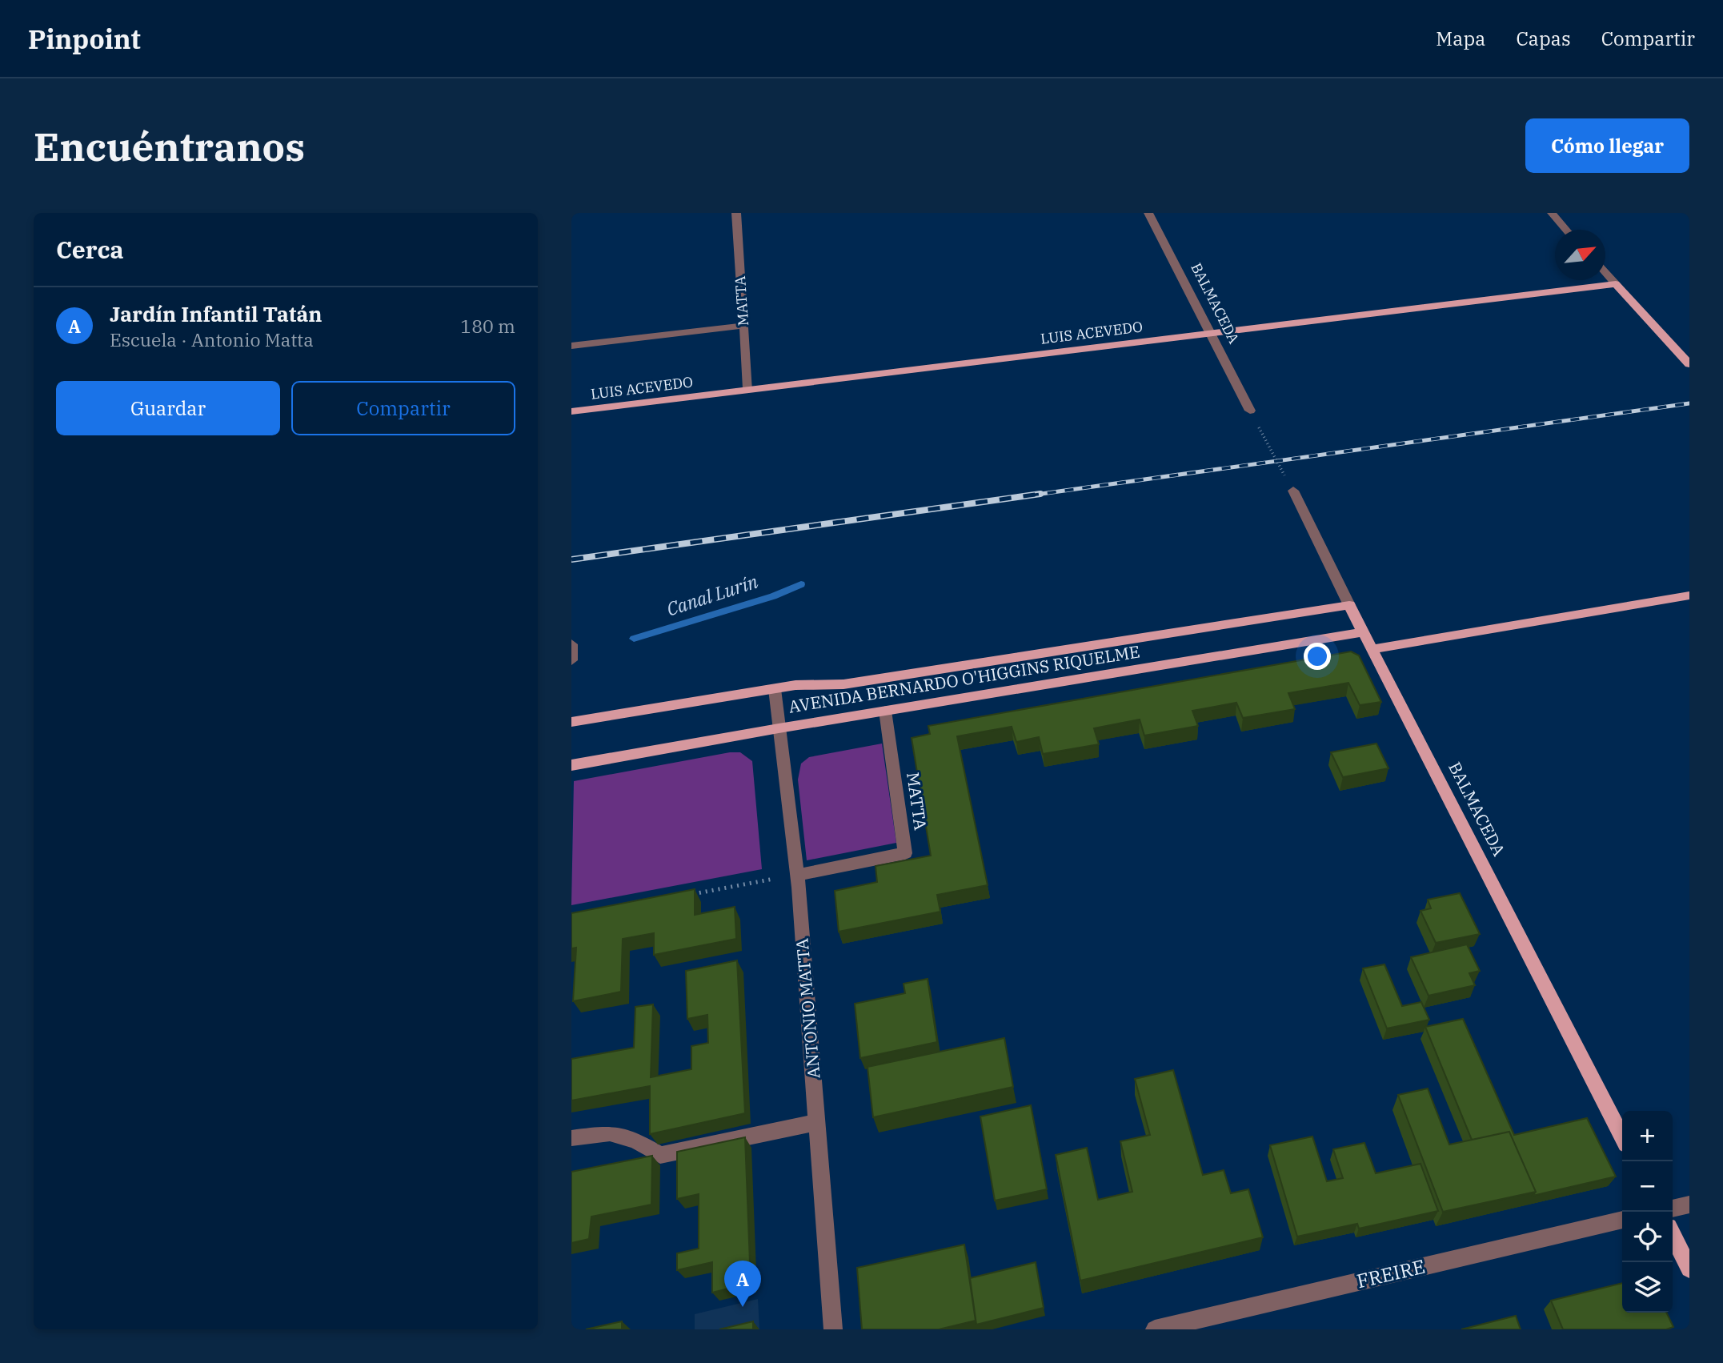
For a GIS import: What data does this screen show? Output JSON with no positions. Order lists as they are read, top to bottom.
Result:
{
  "streets": {
    "main road": ["BALMACEDA", "LUIS ACEVEDO", "AVENIDA BERNARDO O'HIGGINS RIQUELME"],
    "street": ["MATTA", "ANTONIO MATTA", "FREIRE"]
  },
  "crossings": [
    ["MATTA", "LUIS ACEVEDO"],
    ["MATTA", "AVENIDA BERNARDO O'HIGGINS RIQUELME"],
    ["MATTA", "ANTONIO MATTA"],
    ["BALMACEDA", "LUIS ACEVEDO"],
    ["BALMACEDA", "AVENIDA BERNARDO O'HIGGINS RIQUELME"],
    ["AVENIDA BERNARDO O'HIGGINS RIQUELME", "ANTONIO MATTA"]
  ],
  "water": ["Canal Lurín"],
  "north": "top right",
  "page": {
    "header": "Pinpoint",
    "nav": ["Mapa", "Capas", "Compartir"],
    "buttons": [
      "Cómo llegar",
      ["Guardar", "Compartir"]
    ],
    "title": "Encuéntranos",
    "heading": "Cerca",
    "list": [
      {
        "mark": "A",
        "name": "Jardín Infantil Tatán",
        "note": "Escuela · Antonio Matta",
        "value": "180 m"
      }
    ],
    "map_buttons": ["+", "−"],
    "pins": "A"
  }
}
